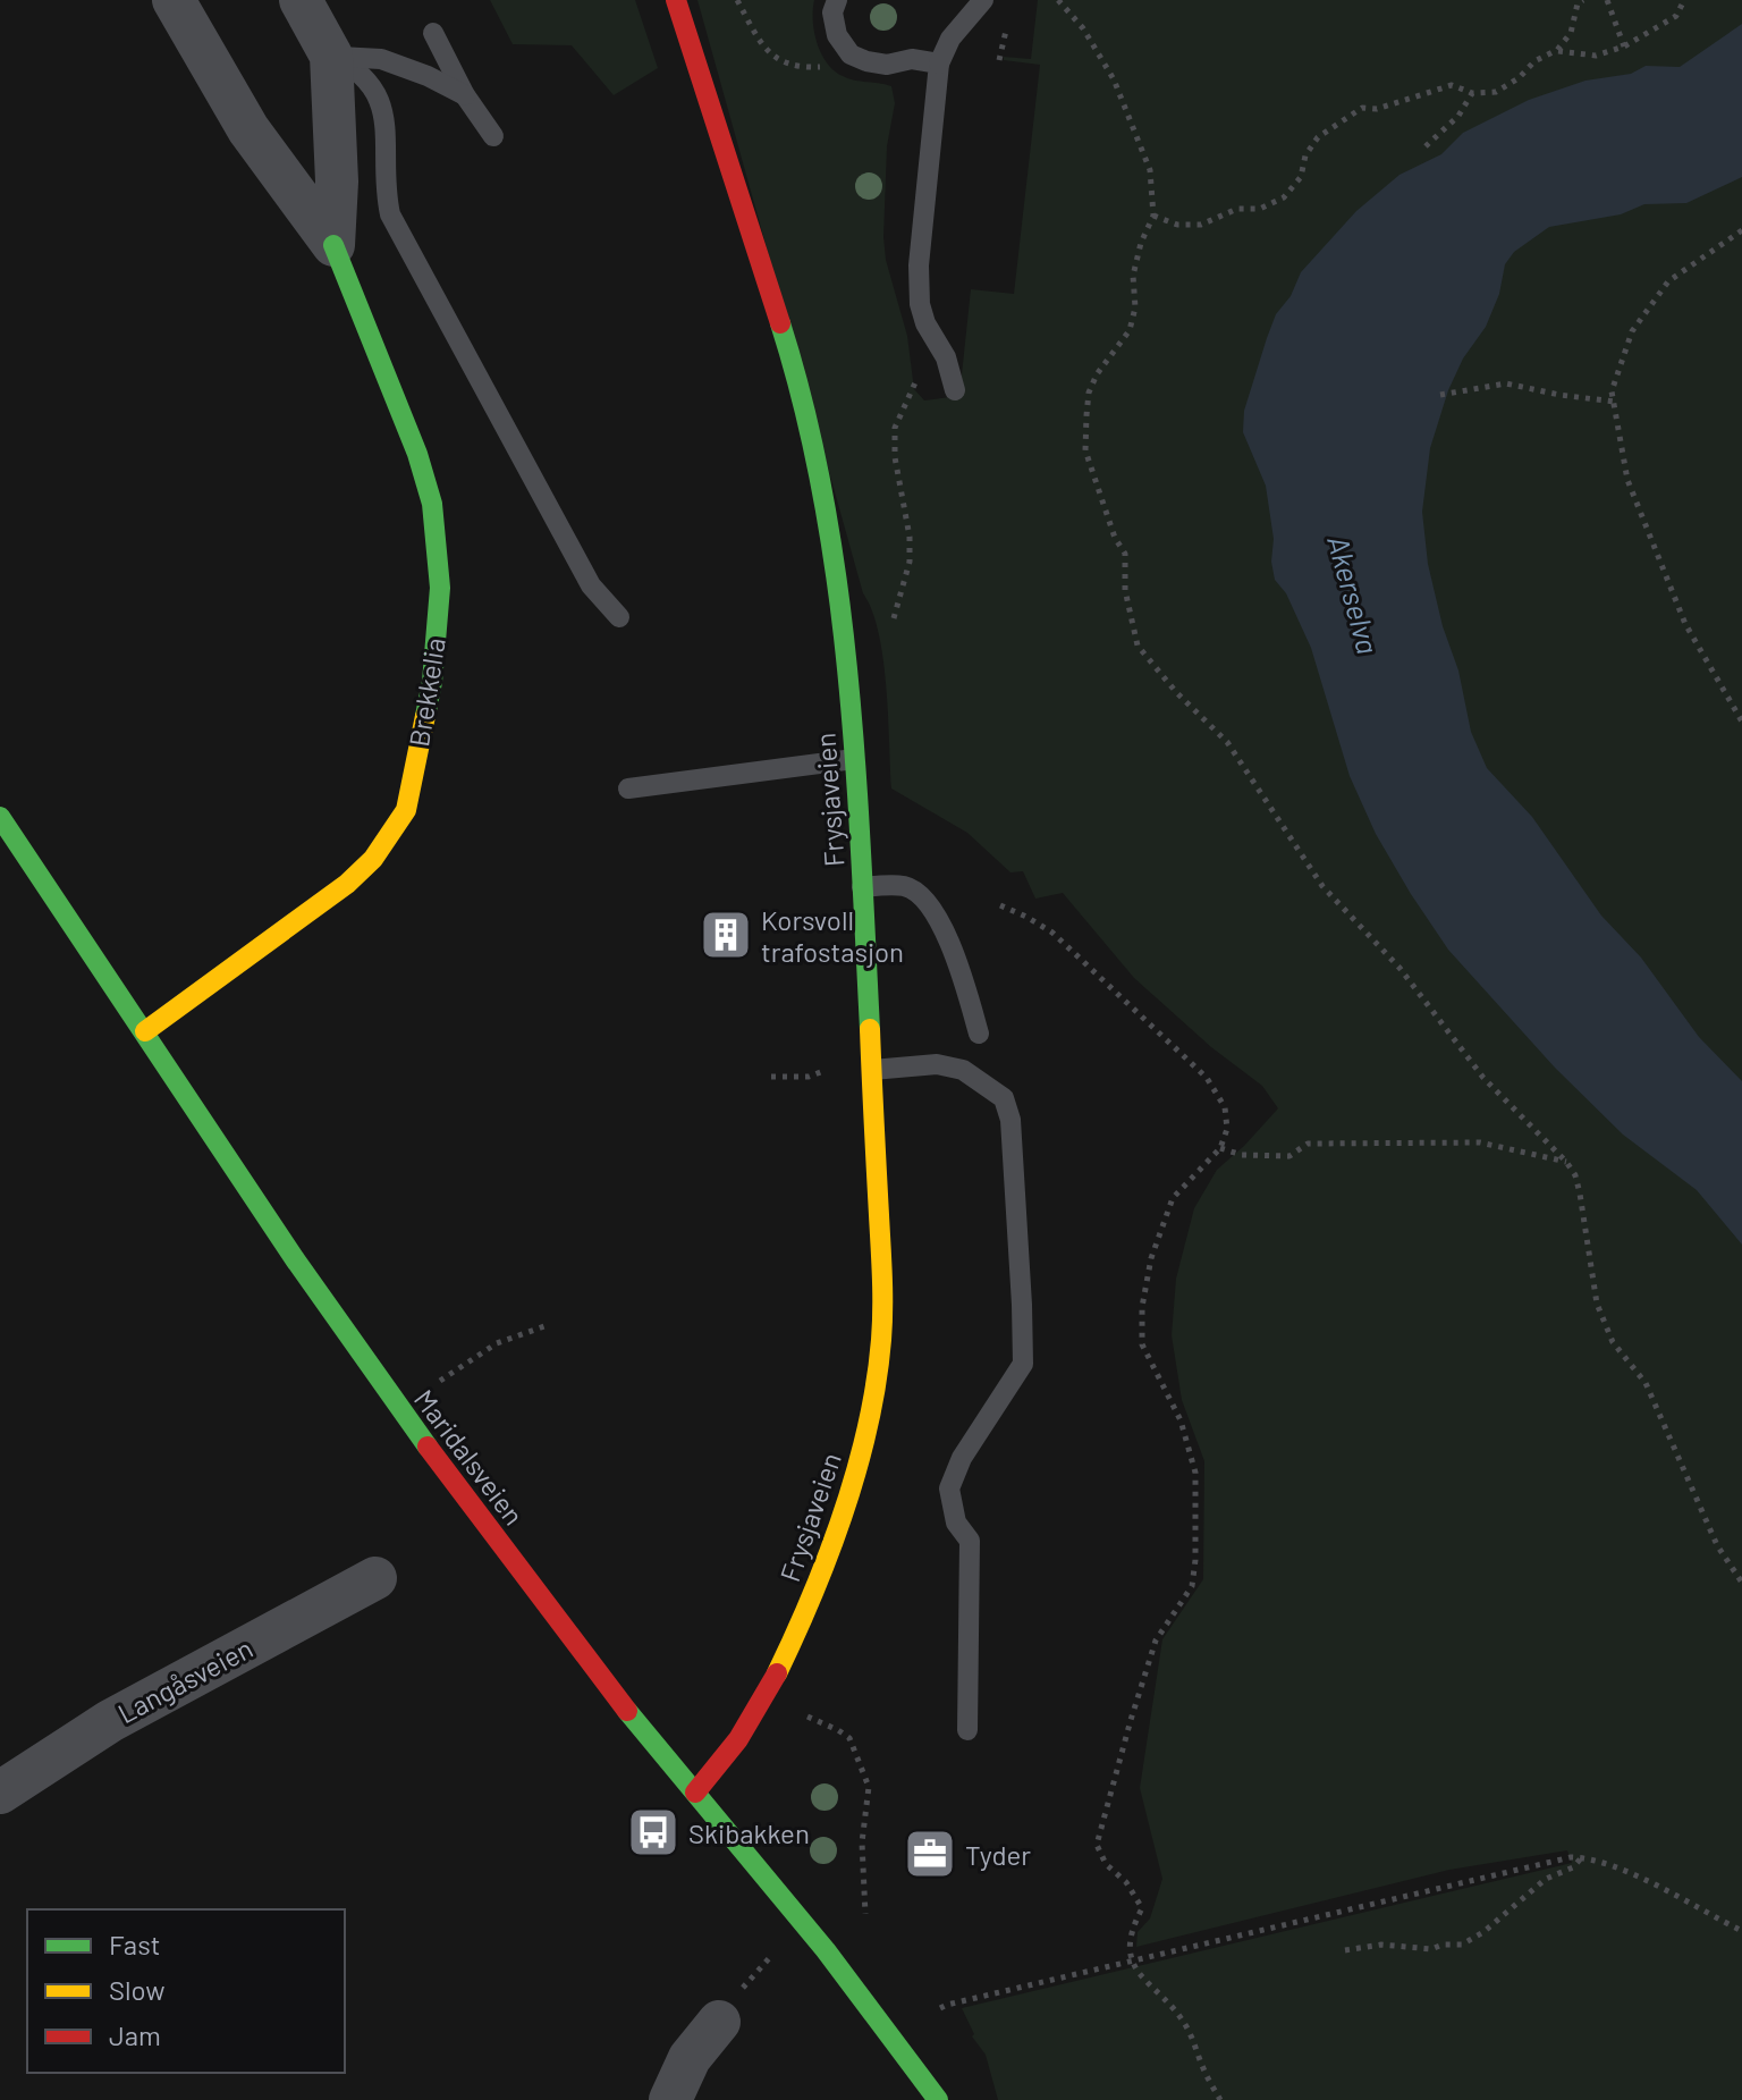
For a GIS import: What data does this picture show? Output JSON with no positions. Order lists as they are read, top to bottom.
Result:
{
  "streets": {
    "street": [
      "Brekkelia",
      "Frysjaveien",
      "Maridalsveien",
      "Langåsveien"
    ]
  },
  "crossings": [
    ["Brekkelia", "Maridalsveien"],
    ["Frysjaveien", "Maridalsveien"]
  ],
  "water": ["Akerselva"],
  "places": {
    "building": ["Korsvoll trafostasjon"],
    "bus stop": ["Skibakken"],
    "office": ["Tyder"]
  },
  "legend": ["Fast", "Slow", "Jam"]
}
